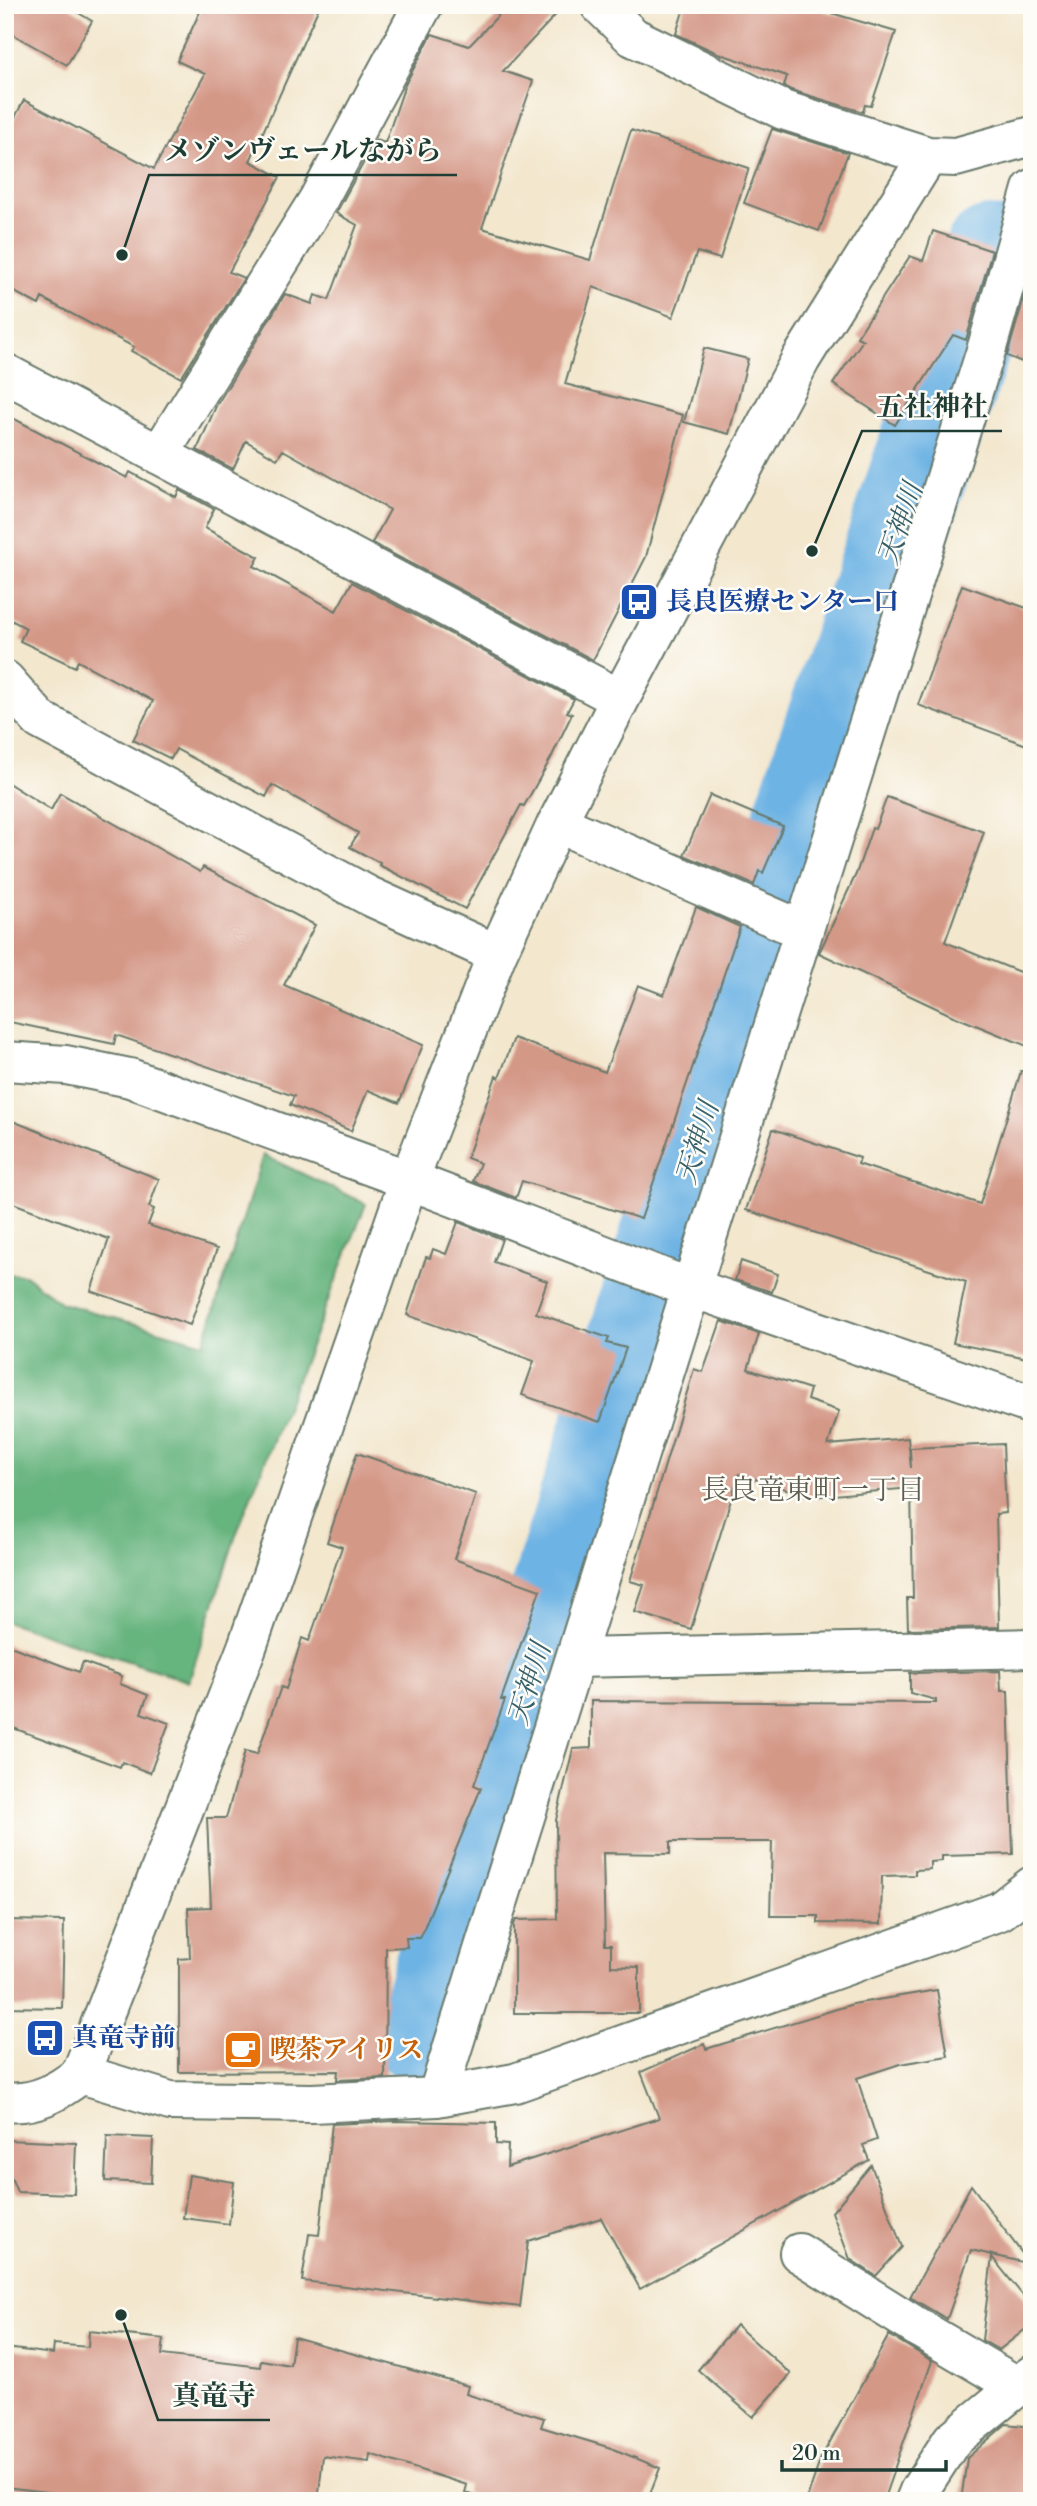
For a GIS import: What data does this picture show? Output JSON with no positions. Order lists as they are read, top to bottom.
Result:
{
  "districts": ["長良竜東町一丁目"],
  "water": ["天神川"],
  "places": {
    "other": ["メゾンヴェールながら", "五社神社", "真竜寺"],
    "bus stop": ["長良医療センター口", "真竜寺前"],
    "cafe": ["喫茶アイリス"]
  },
  "scale_bar": "20 m"
}
